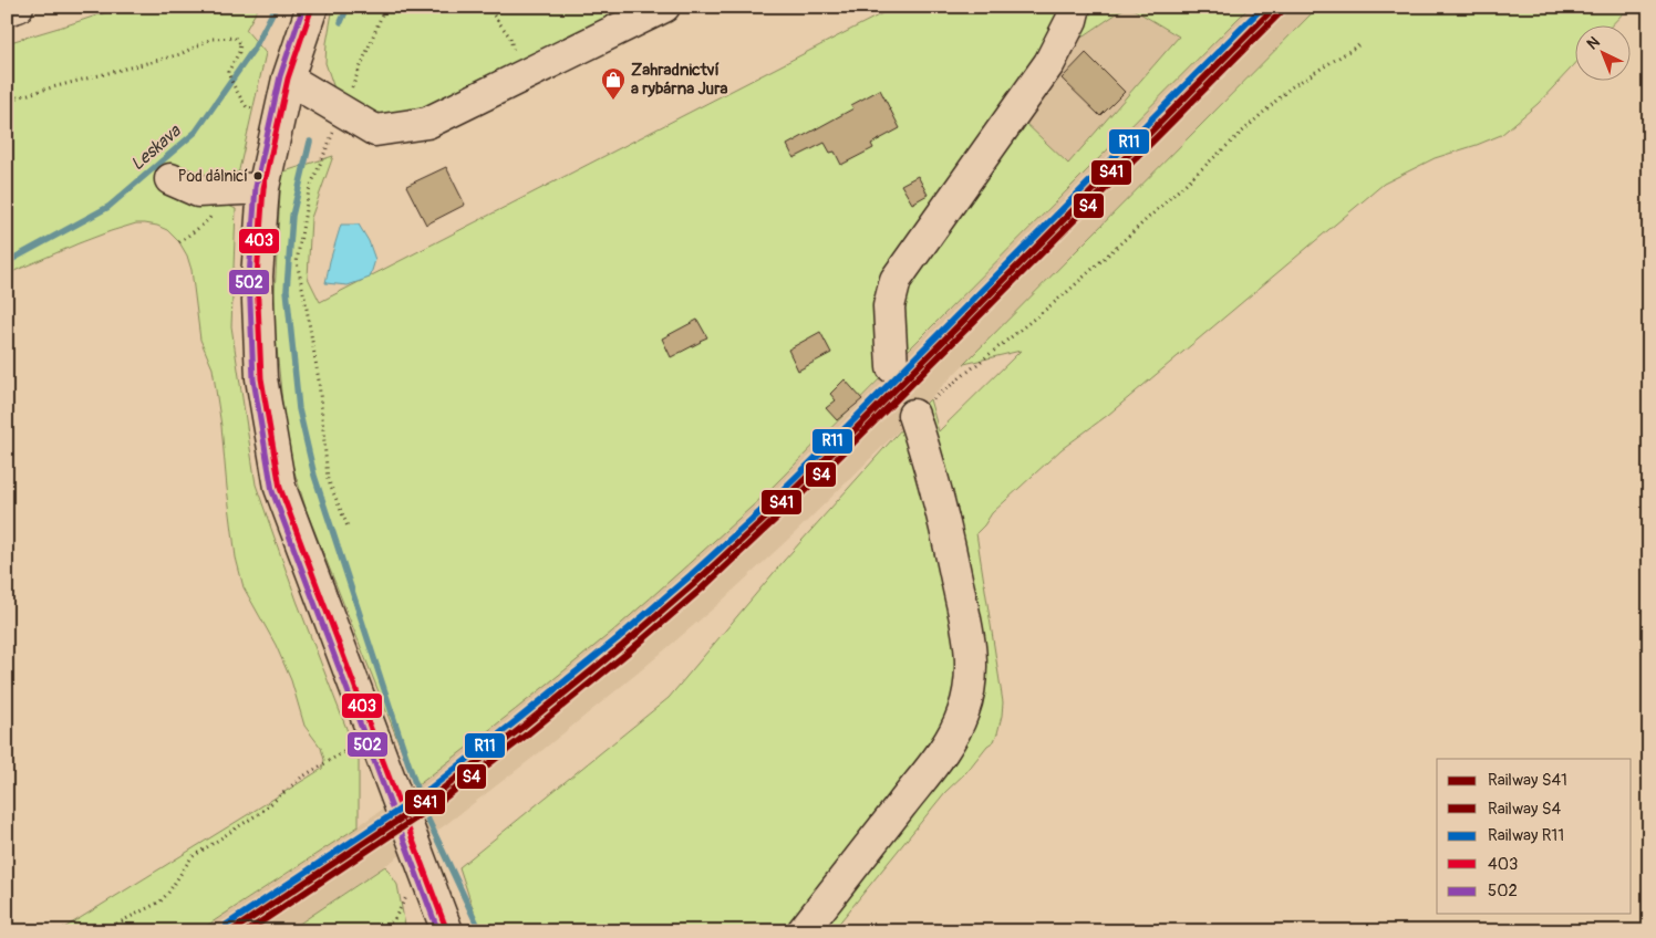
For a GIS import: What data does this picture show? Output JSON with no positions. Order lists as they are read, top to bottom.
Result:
{
  "water": ["Leskava"],
  "places": {
    "shop": ["Zahradnictví a rybárna Jura"],
    "other": ["Pod dálnicí"]
  },
  "lines": [
    "rail line S41",
    "rail line R11",
    "transit line 403",
    "transit line 502",
    "rail line S4"
  ],
  "legend": [
    "Railway S41",
    "Railway S4",
    "Railway R11",
    "403",
    "502"
  ],
  "north": "top left"
}
